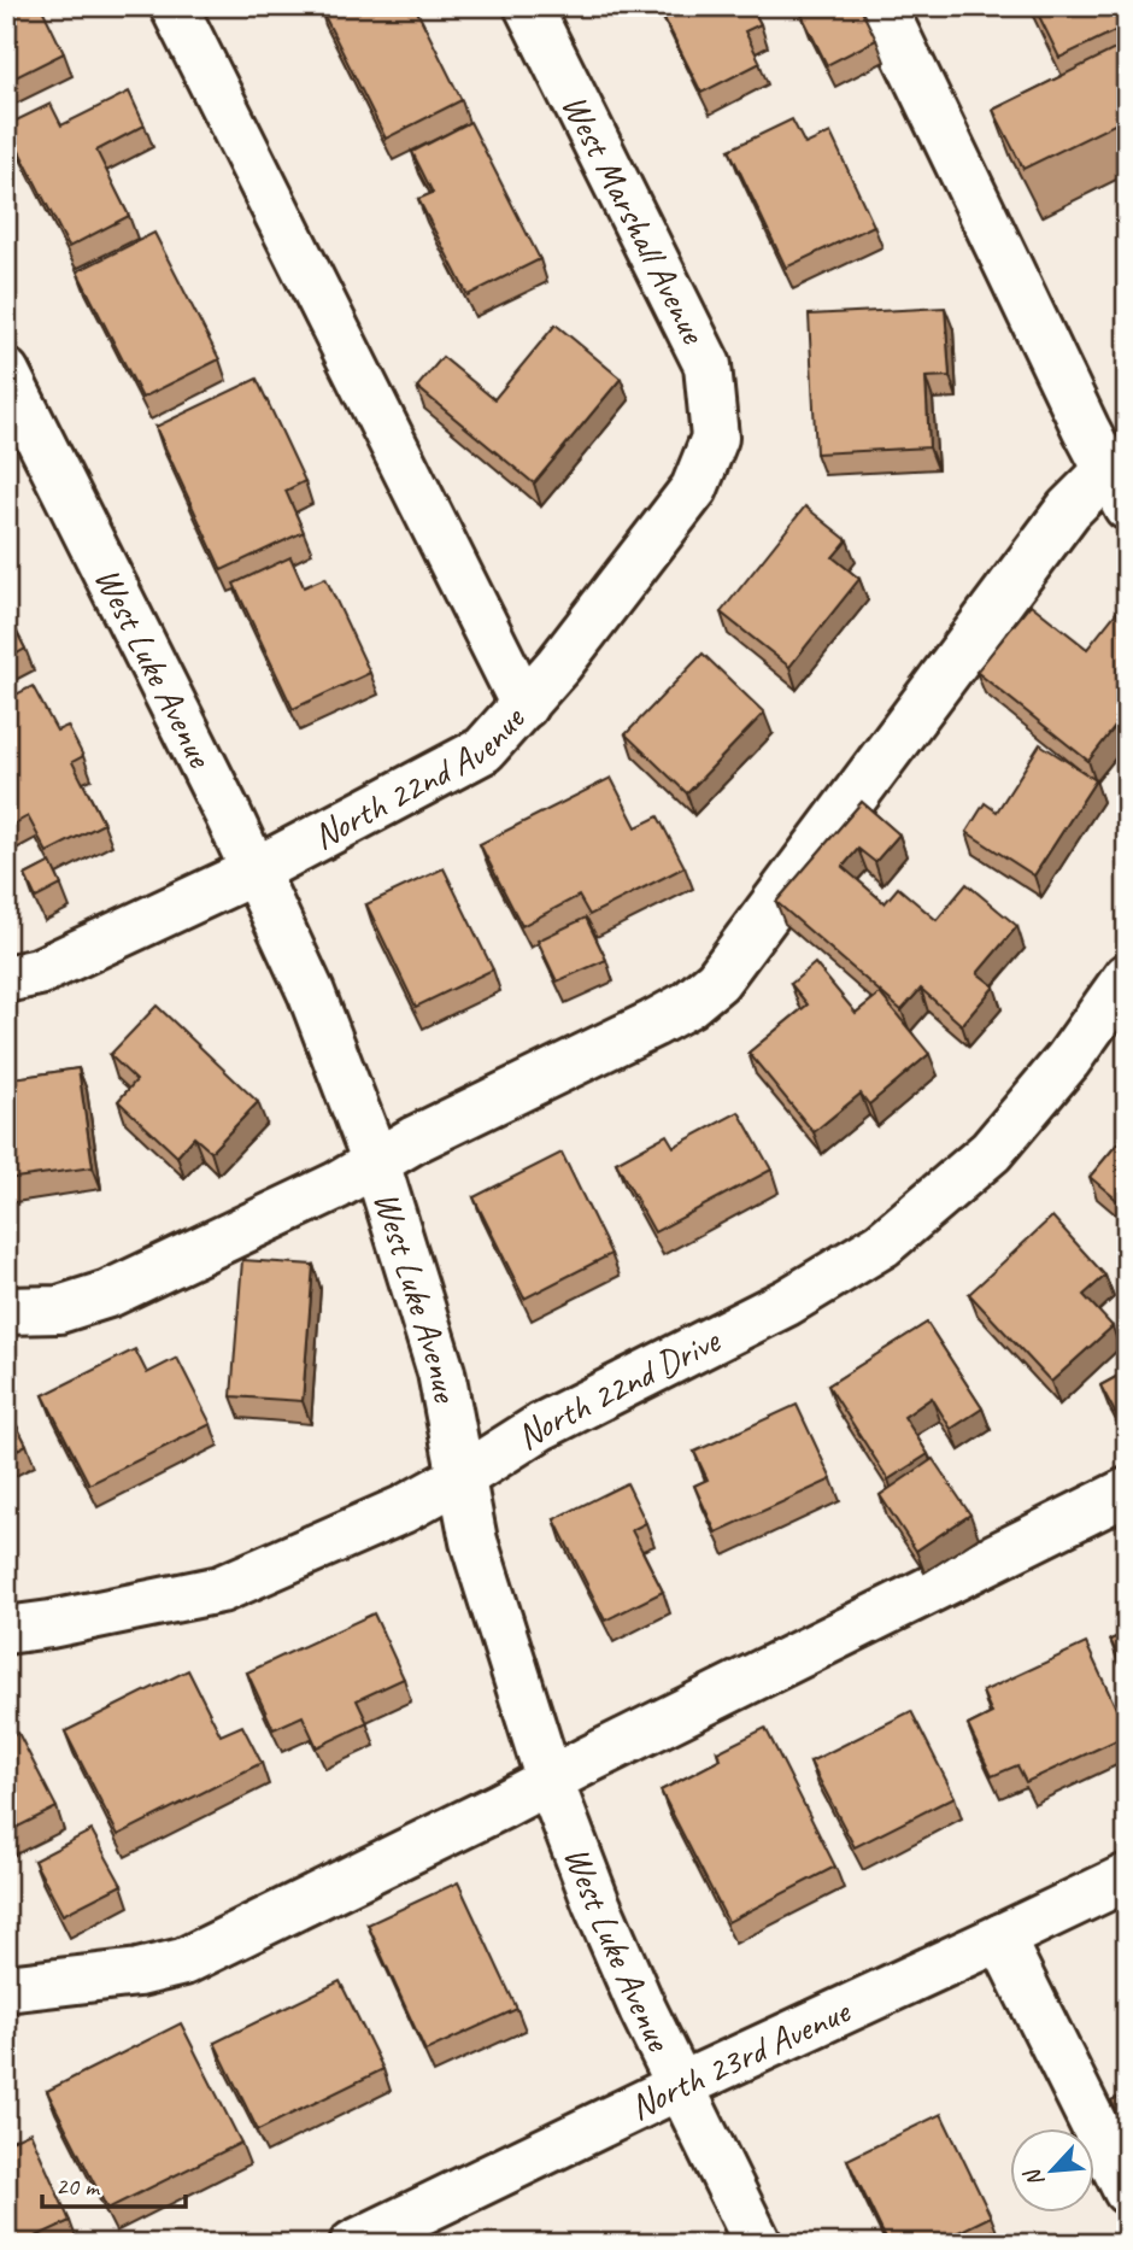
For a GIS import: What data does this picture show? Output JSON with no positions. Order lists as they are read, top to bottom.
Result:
{
  "streets": {
    "street": [
      "West Marshall Avenue",
      "West Luke Avenue",
      "North 22nd Avenue",
      "North 22nd Drive",
      "North 23rd Avenue"
    ]
  },
  "crossings": [
    ["West Marshall Avenue", "North 22nd Avenue"],
    ["West Luke Avenue", "North 22nd Avenue"],
    ["West Luke Avenue", "North 22nd Drive"],
    ["West Luke Avenue", "North 23rd Avenue"]
  ],
  "scale_bar": "20 m",
  "north": "bottom left"
}
